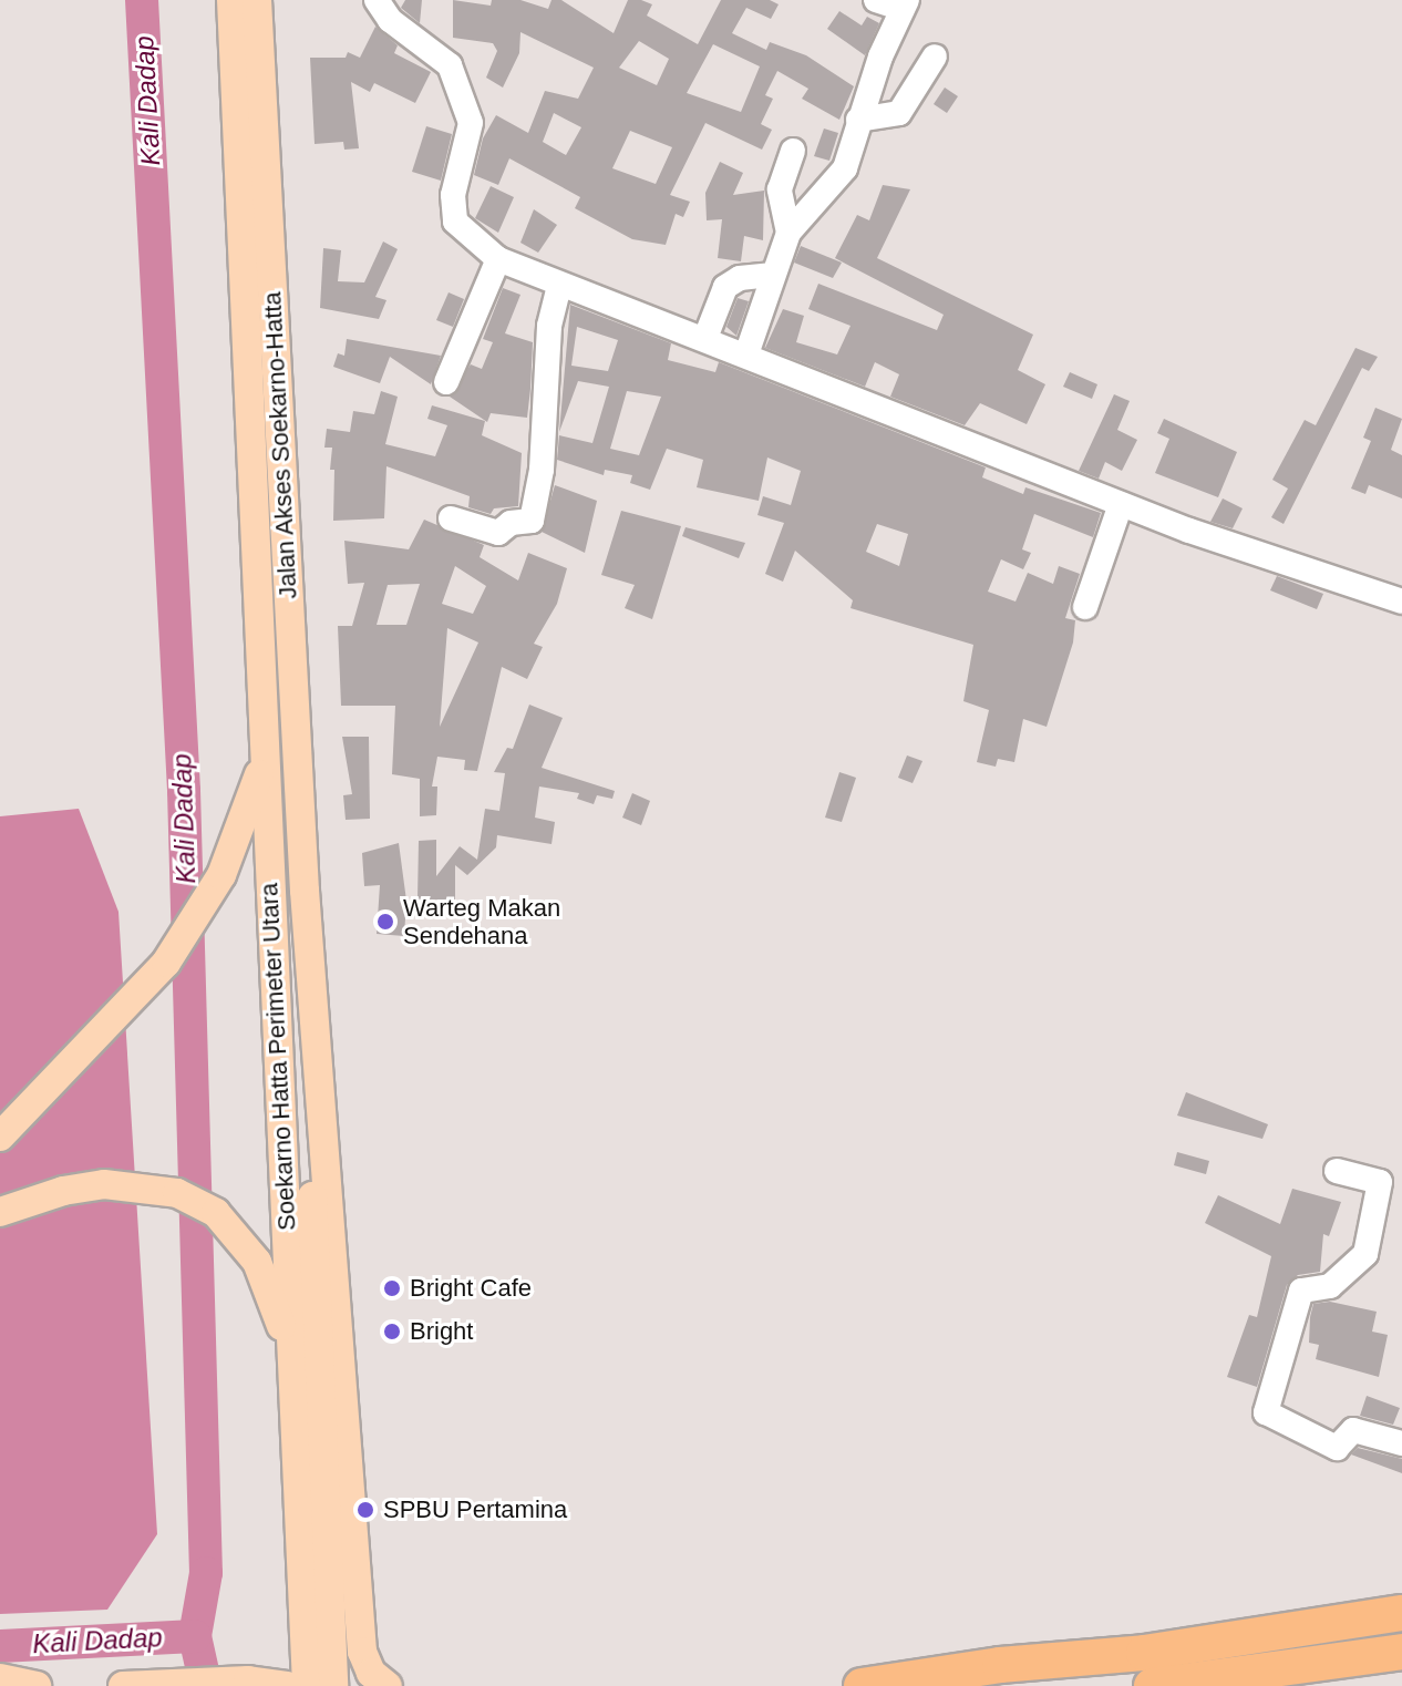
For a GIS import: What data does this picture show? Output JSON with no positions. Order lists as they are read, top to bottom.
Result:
{
  "streets": {
    "main road": ["Jalan Akses Soekarno-Hatta", "Soekarno Hatta Perimeter Utara"]
  },
  "crossings": [
    ["Jalan Akses Soekarno-Hatta", "Soekarno Hatta Perimeter Utara"]
  ],
  "water": ["Kali Dadap"],
  "places": [
    "Warteg Makan Sendehana",
    "Bright Cafe",
    "Bright",
    "SPBU Pertamina"
  ]
}
